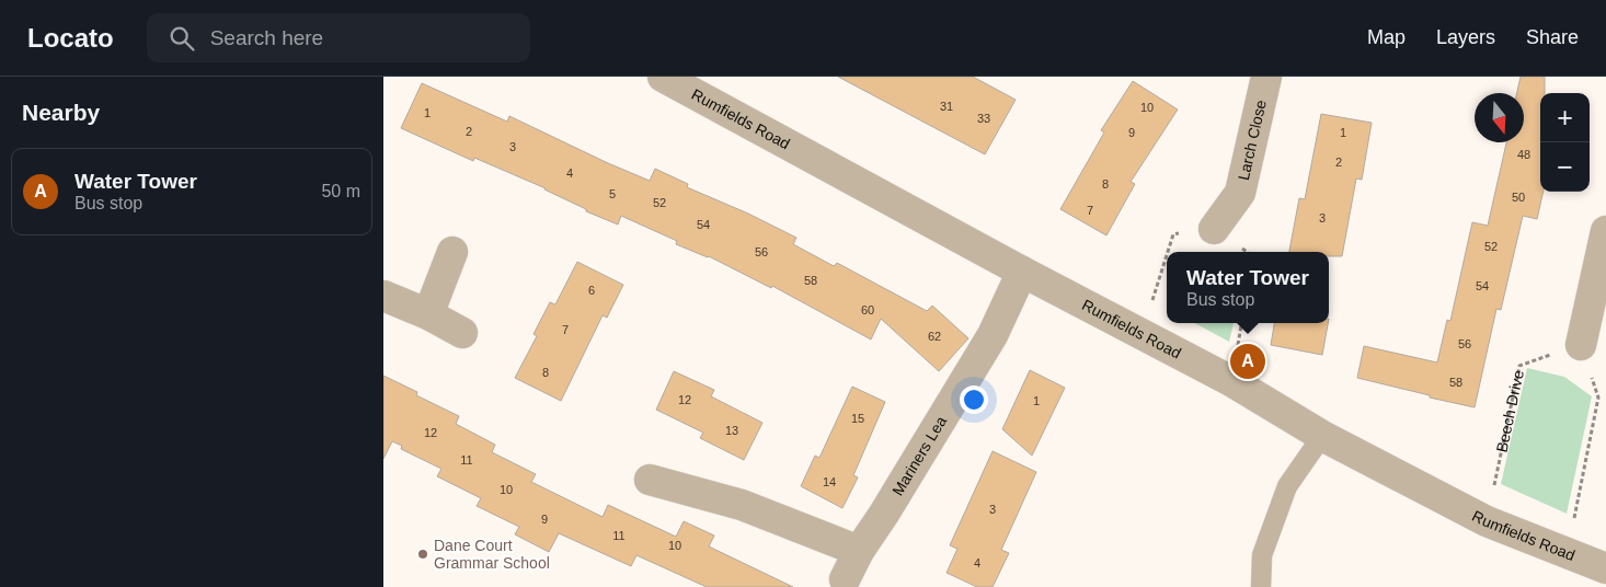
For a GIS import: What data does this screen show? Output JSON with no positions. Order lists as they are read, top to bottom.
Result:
{
  "streets": {
    "street": ["Rumfields Road", "Larch Close", "Mariners Lea"],
    "path": ["Beech Drive"]
  },
  "crossings": [
    ["Rumfields Road", "Beech Drive"],
    ["Rumfields Road", "Mariners Lea"]
  ],
  "places": ["Dane Court Grammar School"],
  "house_numbers": [
    "31",
    "10",
    "1",
    "33",
    "2",
    "9",
    "1",
    "3",
    "48",
    "2",
    "4",
    "8",
    "5",
    "50",
    "52",
    "7",
    "3",
    "54",
    "52",
    "56",
    "58",
    "54",
    "6",
    "60",
    "7",
    "62",
    "56",
    "8",
    "58",
    "12",
    "1",
    "15",
    "13",
    "12",
    "11",
    "14",
    "10",
    "3",
    "9",
    "11",
    "10",
    "4"
  ],
  "north": "bottom",
  "page": {
    "header": "Locato",
    "search": "Search here",
    "nav": ["Map", "Layers", "Share"],
    "heading": "Nearby",
    "map_buttons": ["+", "−"],
    "list": [
      {
        "mark": "A",
        "name": "Water Tower",
        "note": "Bus stop",
        "value": "50 m"
      }
    ],
    "popup": ["Water Tower", "Bus stop"],
    "pins": "A"
  }
}
